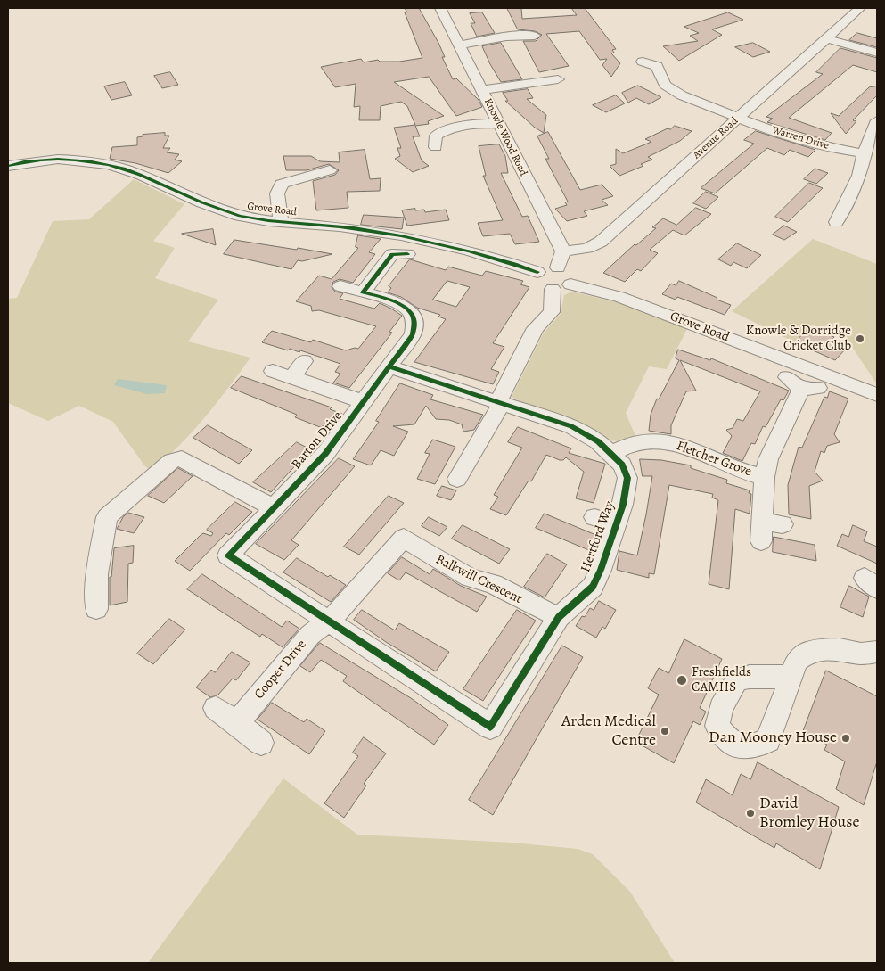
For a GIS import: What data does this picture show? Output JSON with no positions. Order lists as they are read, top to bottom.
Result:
{
  "streets": {
    "street": [
      "Knowle Wood Road",
      "Avenue Road",
      "Warren Drive",
      "Grove Road",
      "Barton Drive",
      "Fletcher Grove",
      "Hertford Way",
      "Balkwill Crescent",
      "Cooper Drive"
    ]
  },
  "crossings": [
    ["Knowle Wood Road", "Avenue Road"],
    ["Avenue Road", "Warren Drive"],
    ["Barton Drive", "Hertford Way"],
    ["Barton Drive", "Balkwill Crescent"],
    ["Barton Drive", "Cooper Drive"],
    ["Fletcher Grove", "Hertford Way"],
    ["Hertford Way", "Balkwill Crescent"],
    ["Hertford Way", "Cooper Drive"],
    ["Balkwill Crescent", "Cooper Drive"]
  ],
  "places": [
    "Knowle & Dorridge Cricket Club",
    "Freshfields CAMHS",
    "Arden Medical Centre",
    "Dan Mooney House",
    "David Bromley House"
  ]
}
